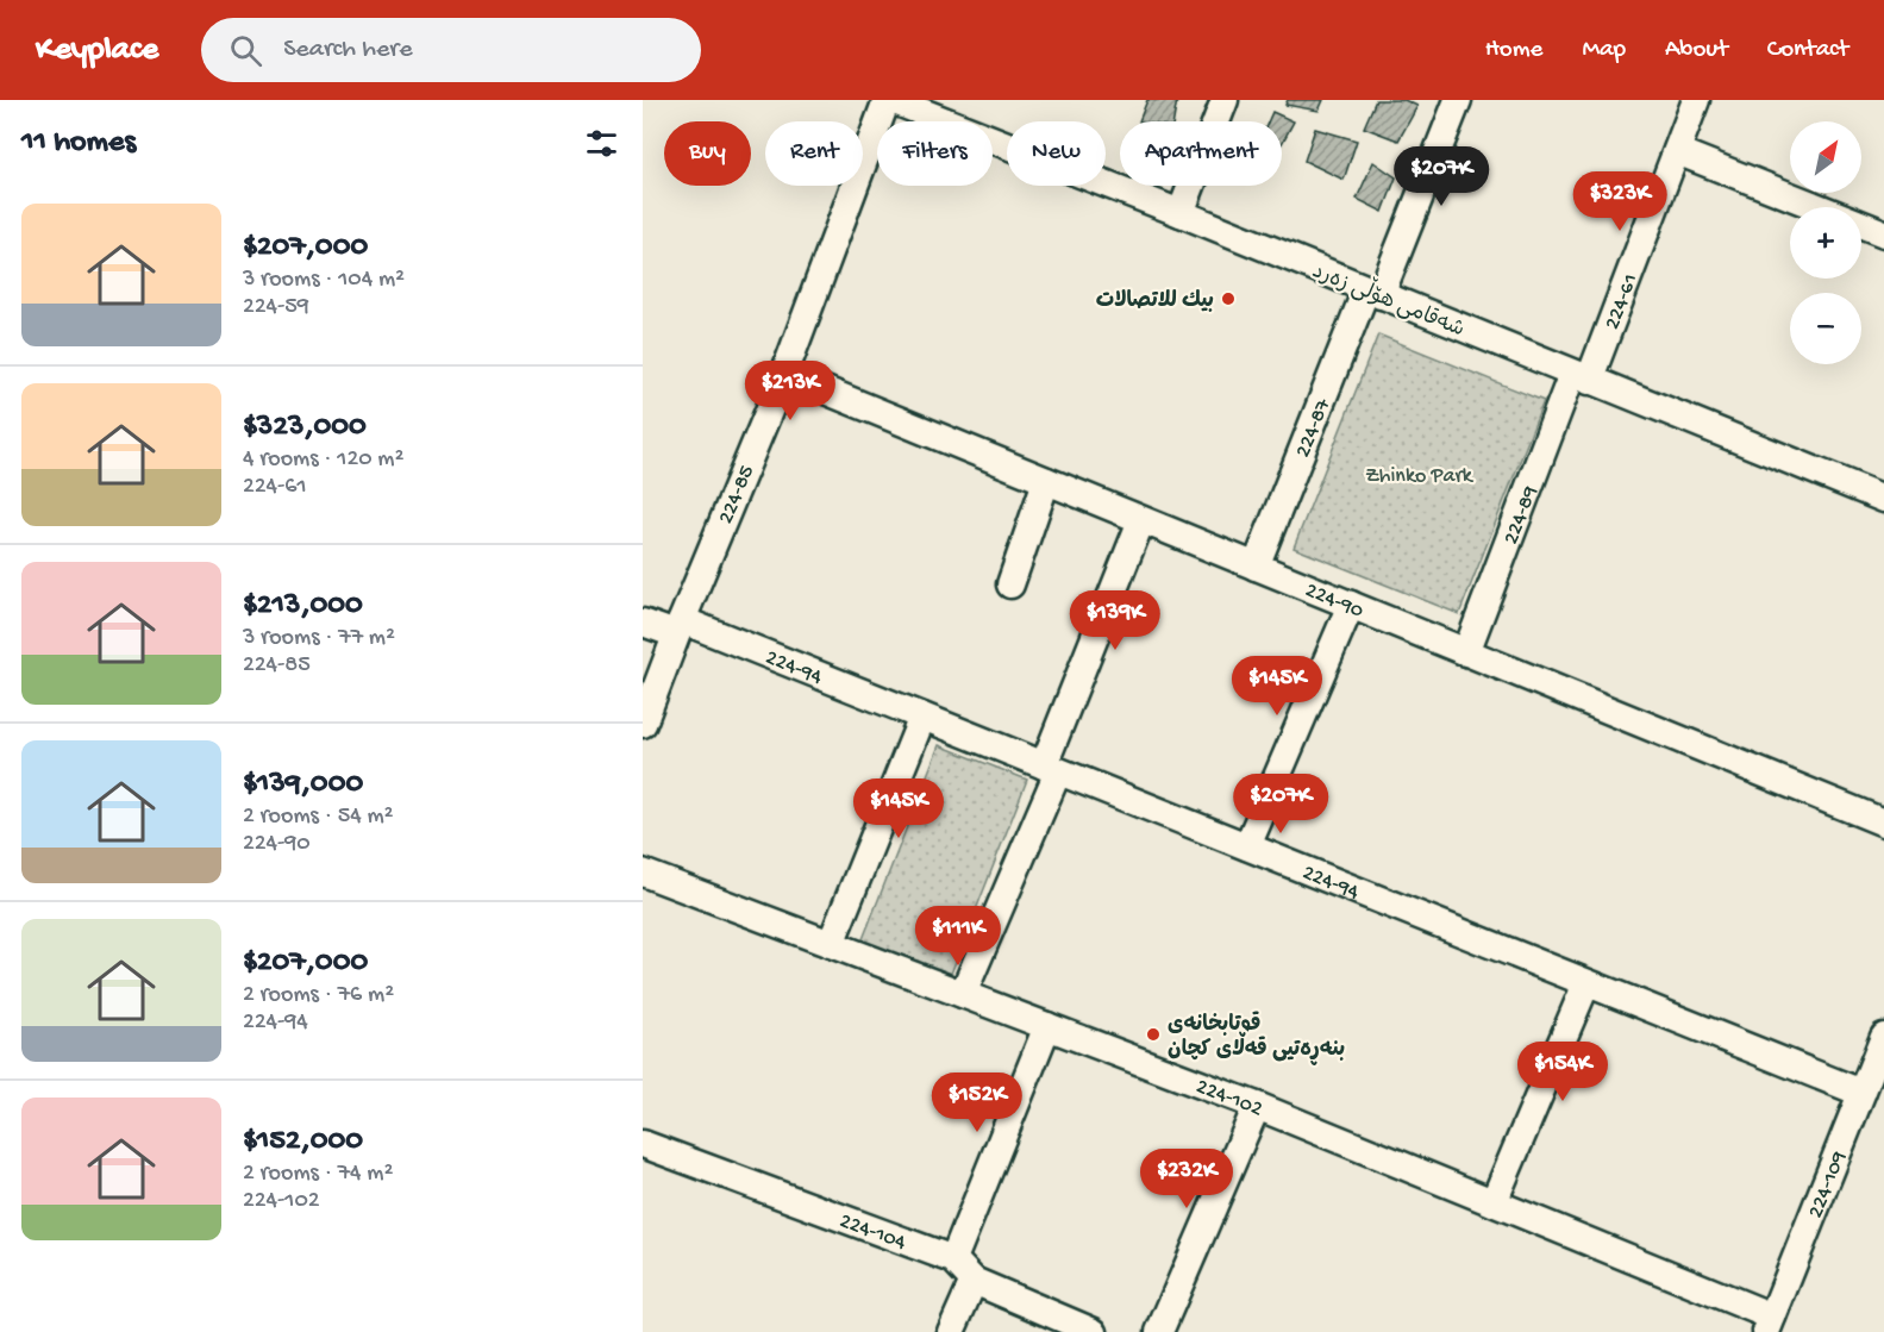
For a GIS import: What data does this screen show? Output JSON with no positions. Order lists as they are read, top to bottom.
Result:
{
  "streets": {
    "street": [
      "شەقامی هۆڵی زەرد",
      "224-61",
      "224-87",
      "224-85",
      "224-89",
      "224-90",
      "224-94",
      "224-102",
      "224-109",
      "224-104"
    ]
  },
  "crossings": [
    ["شەقامی هۆڵی زەرد", "224-61"],
    ["شەقامی هۆڵی زەرد", "224-87"],
    ["شەقامی هۆڵی زەرد", "224-85"],
    ["شەقامی هۆڵی زەرد", "224-89"],
    ["224-61", "224-89"],
    ["224-87", "224-90"],
    ["224-85", "224-90"],
    ["224-85", "224-94"],
    ["224-89", "224-90"],
    ["224-94", "224-109"],
    ["224-102", "224-109"]
  ],
  "parks": ["Zhinko Park"],
  "places": ["بيك للاتصالات", "قوتابخانەی بنەڕەتیی قەڵای کچان"],
  "north": "top right",
  "page": {
    "header": "Keyplace",
    "search": "Search here",
    "nav": [
      "Home",
      "Map",
      "About",
      "Contact"
    ],
    "heading": "11 homes",
    "map_buttons": ["+", "−"],
    "chip": [
      "Buy",
      "Rent",
      "Filters",
      "New",
      "Apartment"
    ],
    "price": [
      "$207K",
      "$323K",
      "$213K",
      "$139K",
      "$145K",
      "$207K",
      "$145K",
      "$111K",
      "$154K",
      "$152K",
      "$232K"
    ],
    "list": [
      {
        "name": "$207,000",
        "note": "3 rooms · 104 m² · 224-59"
      },
      {
        "name": "$323,000",
        "note": "4 rooms · 120 m² · 224-61"
      },
      {
        "name": "$213,000",
        "note": "3 rooms · 77 m² · 224-85"
      },
      {
        "name": "$139,000",
        "note": "2 rooms · 54 m² · 224-90"
      },
      {
        "name": "$207,000",
        "note": "2 rooms · 76 m² · 224-94"
      },
      {
        "name": "$152,000",
        "note": "2 rooms · 74 m² · 224-102"
      }
    ]
  }
}
